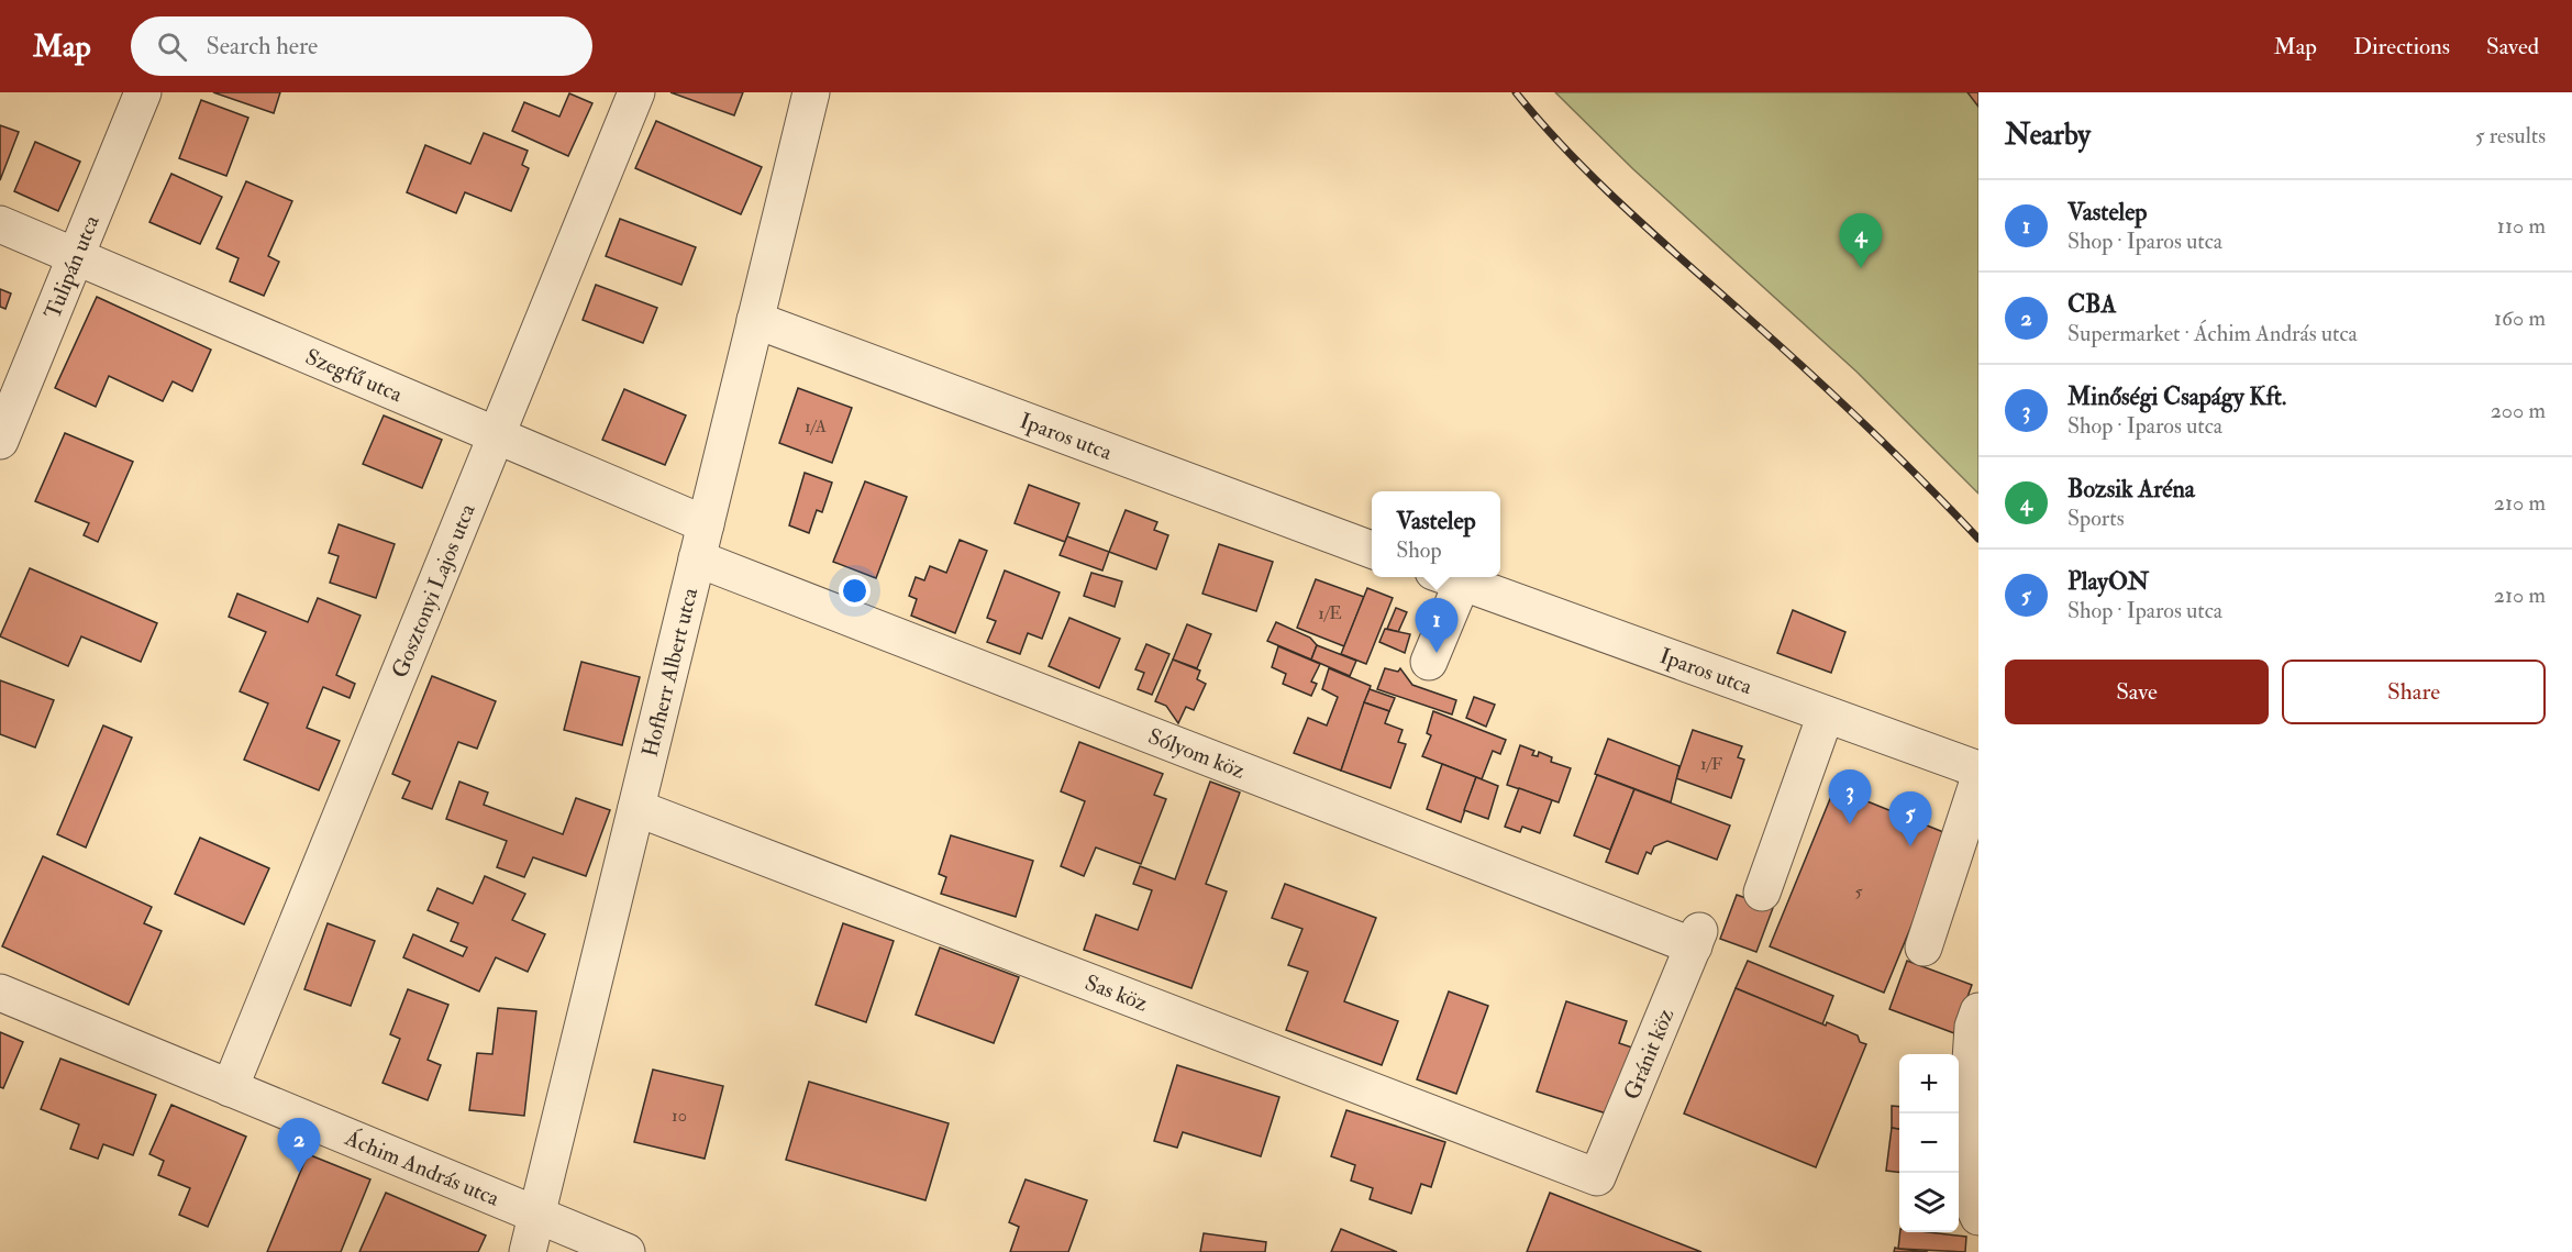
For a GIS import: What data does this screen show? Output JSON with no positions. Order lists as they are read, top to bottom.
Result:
{
  "streets": {
    "street": [
      "Tulipán utca",
      "Szegfű utca",
      "Iparos utca",
      "Gosztonyi Lajos utca",
      "Hofherr Albert utca",
      "Sólyom köz",
      "Sas köz",
      "Gránit köz",
      "Áchim András utca"
    ]
  },
  "crossings": [
    ["Tulipán utca", "Szegfű utca"],
    ["Szegfű utca", "Gosztonyi Lajos utca"],
    ["Szegfű utca", "Hofherr Albert utca"],
    ["Szegfű utca", "Sólyom köz"],
    ["Iparos utca", "Hofherr Albert utca"],
    ["Gosztonyi Lajos utca", "Áchim András utca"],
    ["Hofherr Albert utca", "Sólyom köz"],
    ["Hofherr Albert utca", "Sas köz"],
    ["Hofherr Albert utca", "Áchim András utca"],
    ["Sólyom köz", "Gránit köz"],
    ["Sas köz", "Gránit köz"]
  ],
  "house_numbers": [
    "1/A",
    "1/E",
    "1/F",
    "5",
    "10"
  ],
  "page": {
    "header": "Map",
    "search": "Search here",
    "nav": ["Map", "Directions", "Saved"],
    "heading": ["Nearby", "5 results"],
    "list": [
      {
        "mark": "1",
        "name": "Vastelep",
        "note": "Shop · Iparos utca",
        "value": "110 m"
      },
      {
        "mark": "2",
        "name": "CBA",
        "note": "Supermarket · Áchim András utca",
        "value": "160 m"
      },
      {
        "mark": "3",
        "name": "Minőségi Csapágy Kft.",
        "note": "Shop · Iparos utca",
        "value": "200 m"
      },
      {
        "mark": "4",
        "name": "Bozsik Aréna",
        "note": "Sports",
        "value": "210 m"
      },
      {
        "mark": "5",
        "name": "PlayON",
        "note": "Shop · Iparos utca",
        "value": "210 m"
      }
    ],
    "pins": [
      "4",
      "1",
      "3",
      "5",
      "2"
    ],
    "popup": ["Vastelep", "Shop"],
    "buttons": ["Save", "Share"],
    "map_buttons": ["+", "−"]
  }
}
